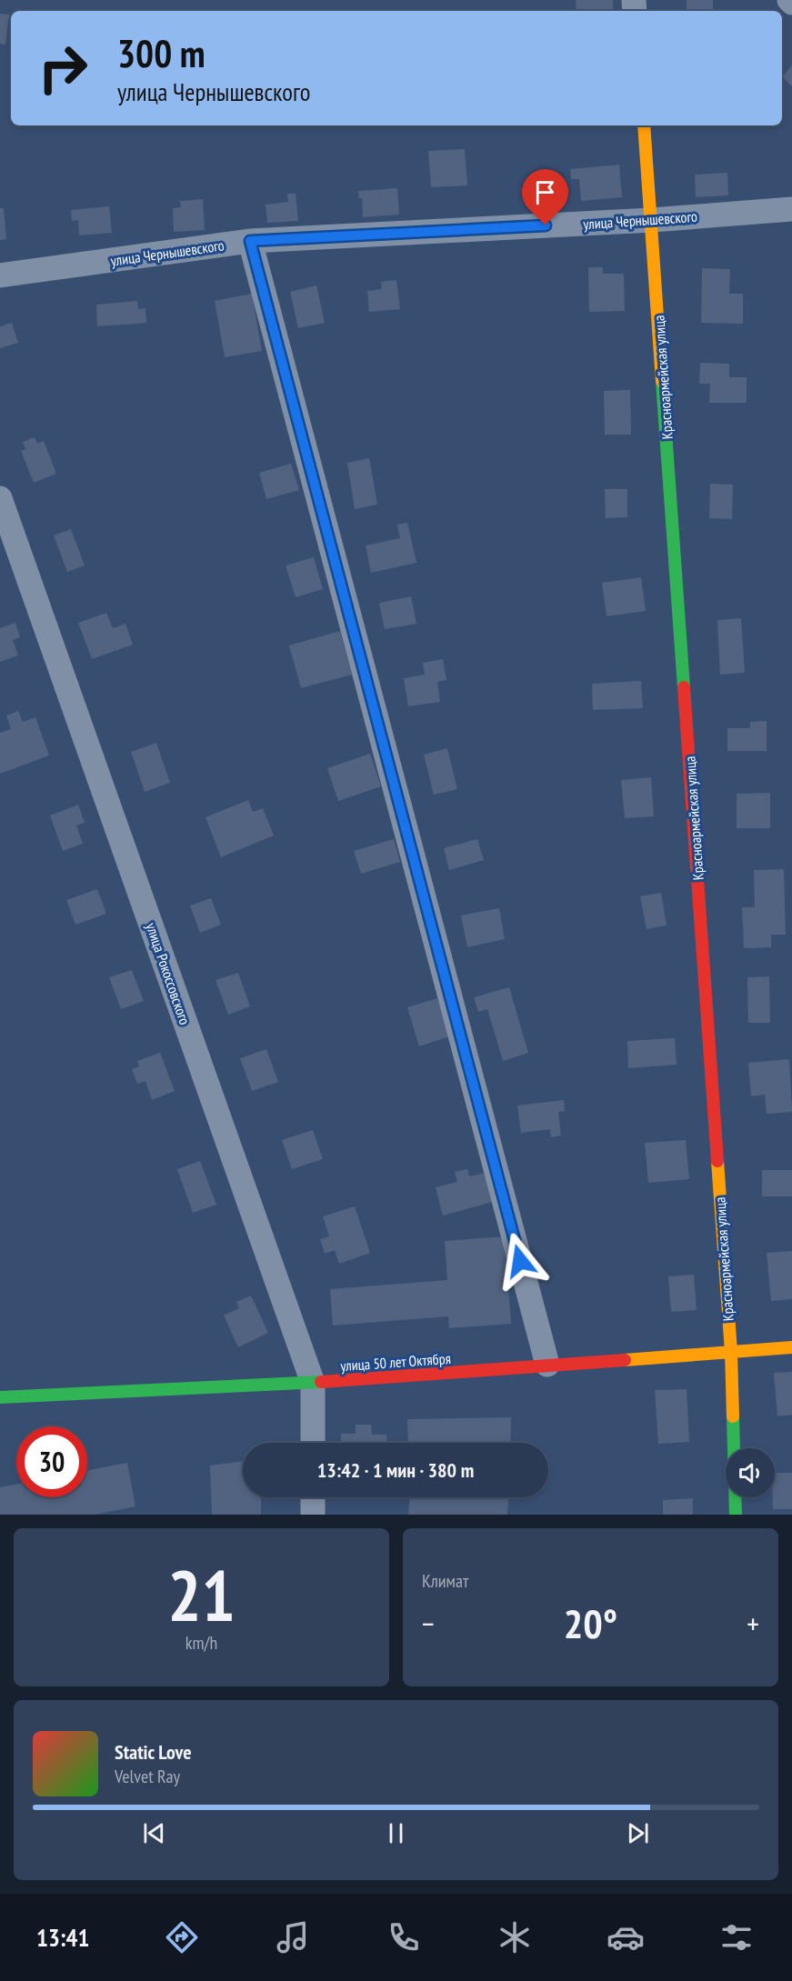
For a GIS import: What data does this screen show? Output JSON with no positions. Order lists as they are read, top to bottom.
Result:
{
  "streets": {
    "street": [
      "улица Чернышевского",
      "Красноармейская улица",
      "улица Рокоссовского",
      "улица 50 лет Октября"
    ]
  },
  "crossings": [
    ["улица Чернышевского", "Красноармейская улица"],
    ["Красноармейская улица", "улица 50 лет Октября"],
    ["улица Рокоссовского", "улица 50 лет Октября"]
  ],
  "page": {
    "turn": ["300 m", "улица Чернышевского"],
    "limit": "30",
    "trip": "13:42 · 1 мин · 380 m",
    "tile": [
      ["21", "km/h"],
      "Климат"
    ],
    "heat": ["−", "20°", "+"],
    "song": ["Static Love", "Velvet Ray"],
    "tabs": "13:41"
  }
}
